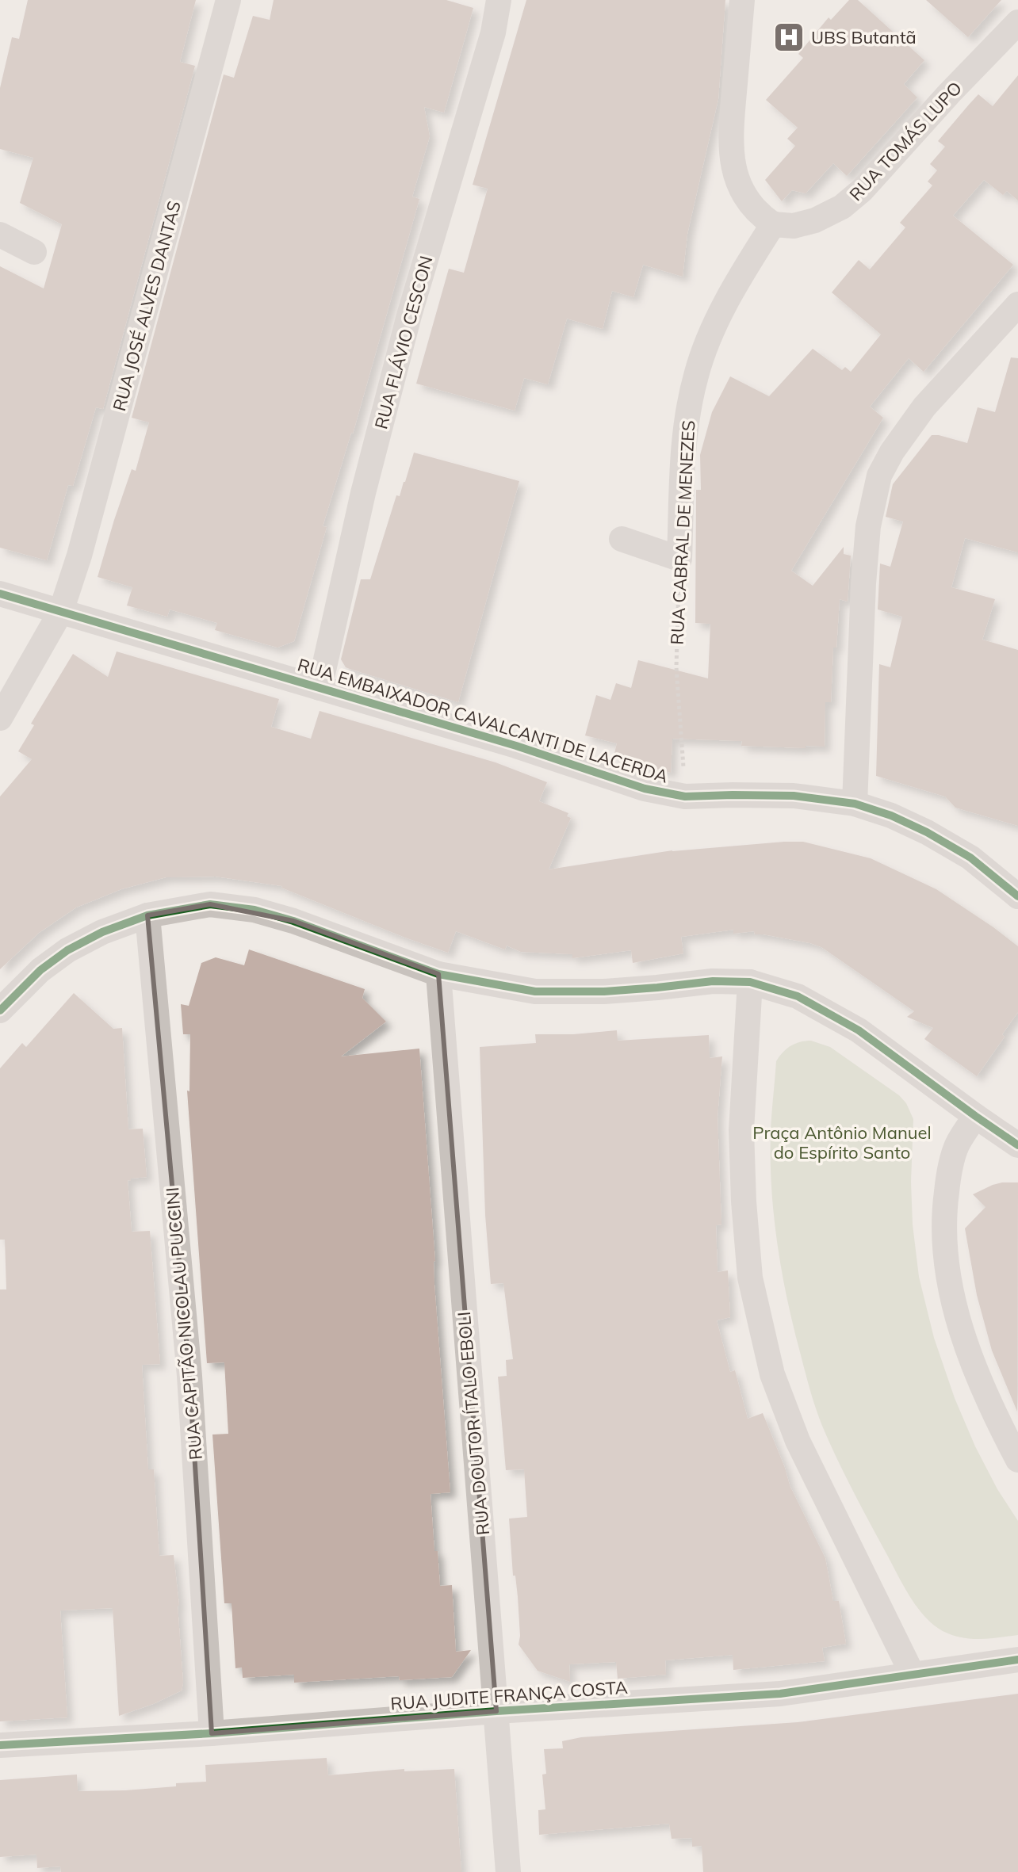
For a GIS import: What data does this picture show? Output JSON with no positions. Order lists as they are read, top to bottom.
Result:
{
  "streets": {
    "street": [
      "RUA TOMÁS LUPO",
      "RUA JOSÉ ALVES DANTAS",
      "RUA FLÁVIO CESCON",
      "RUA CABRAL DE MENEZES",
      "RUA EMBAIXADOR CAVALCANTI DE LACERDA",
      "RUA CAPITÃO NICOLAU PUCCINI",
      "RUA DOUTOR ÍTALO EBOLI",
      "RUA JUDITE FRANÇA COSTA"
    ]
  },
  "crossings": [
    ["RUA TOMÁS LUPO", "RUA CABRAL DE MENEZES"],
    ["RUA JOSÉ ALVES DANTAS", "RUA EMBAIXADOR CAVALCANTI DE LACERDA"],
    ["RUA FLÁVIO CESCON", "RUA EMBAIXADOR CAVALCANTI DE LACERDA"],
    ["RUA CABRAL DE MENEZES", "RUA EMBAIXADOR CAVALCANTI DE LACERDA"],
    ["RUA CAPITÃO NICOLAU PUCCINI", "RUA JUDITE FRANÇA COSTA"],
    ["RUA DOUTOR ÍTALO EBOLI", "RUA JUDITE FRANÇA COSTA"]
  ],
  "parks": ["Praça Antônio Manuel do Espírito Santo"],
  "places": {
    "hospital": ["UBS Butantã"]
  }
}
